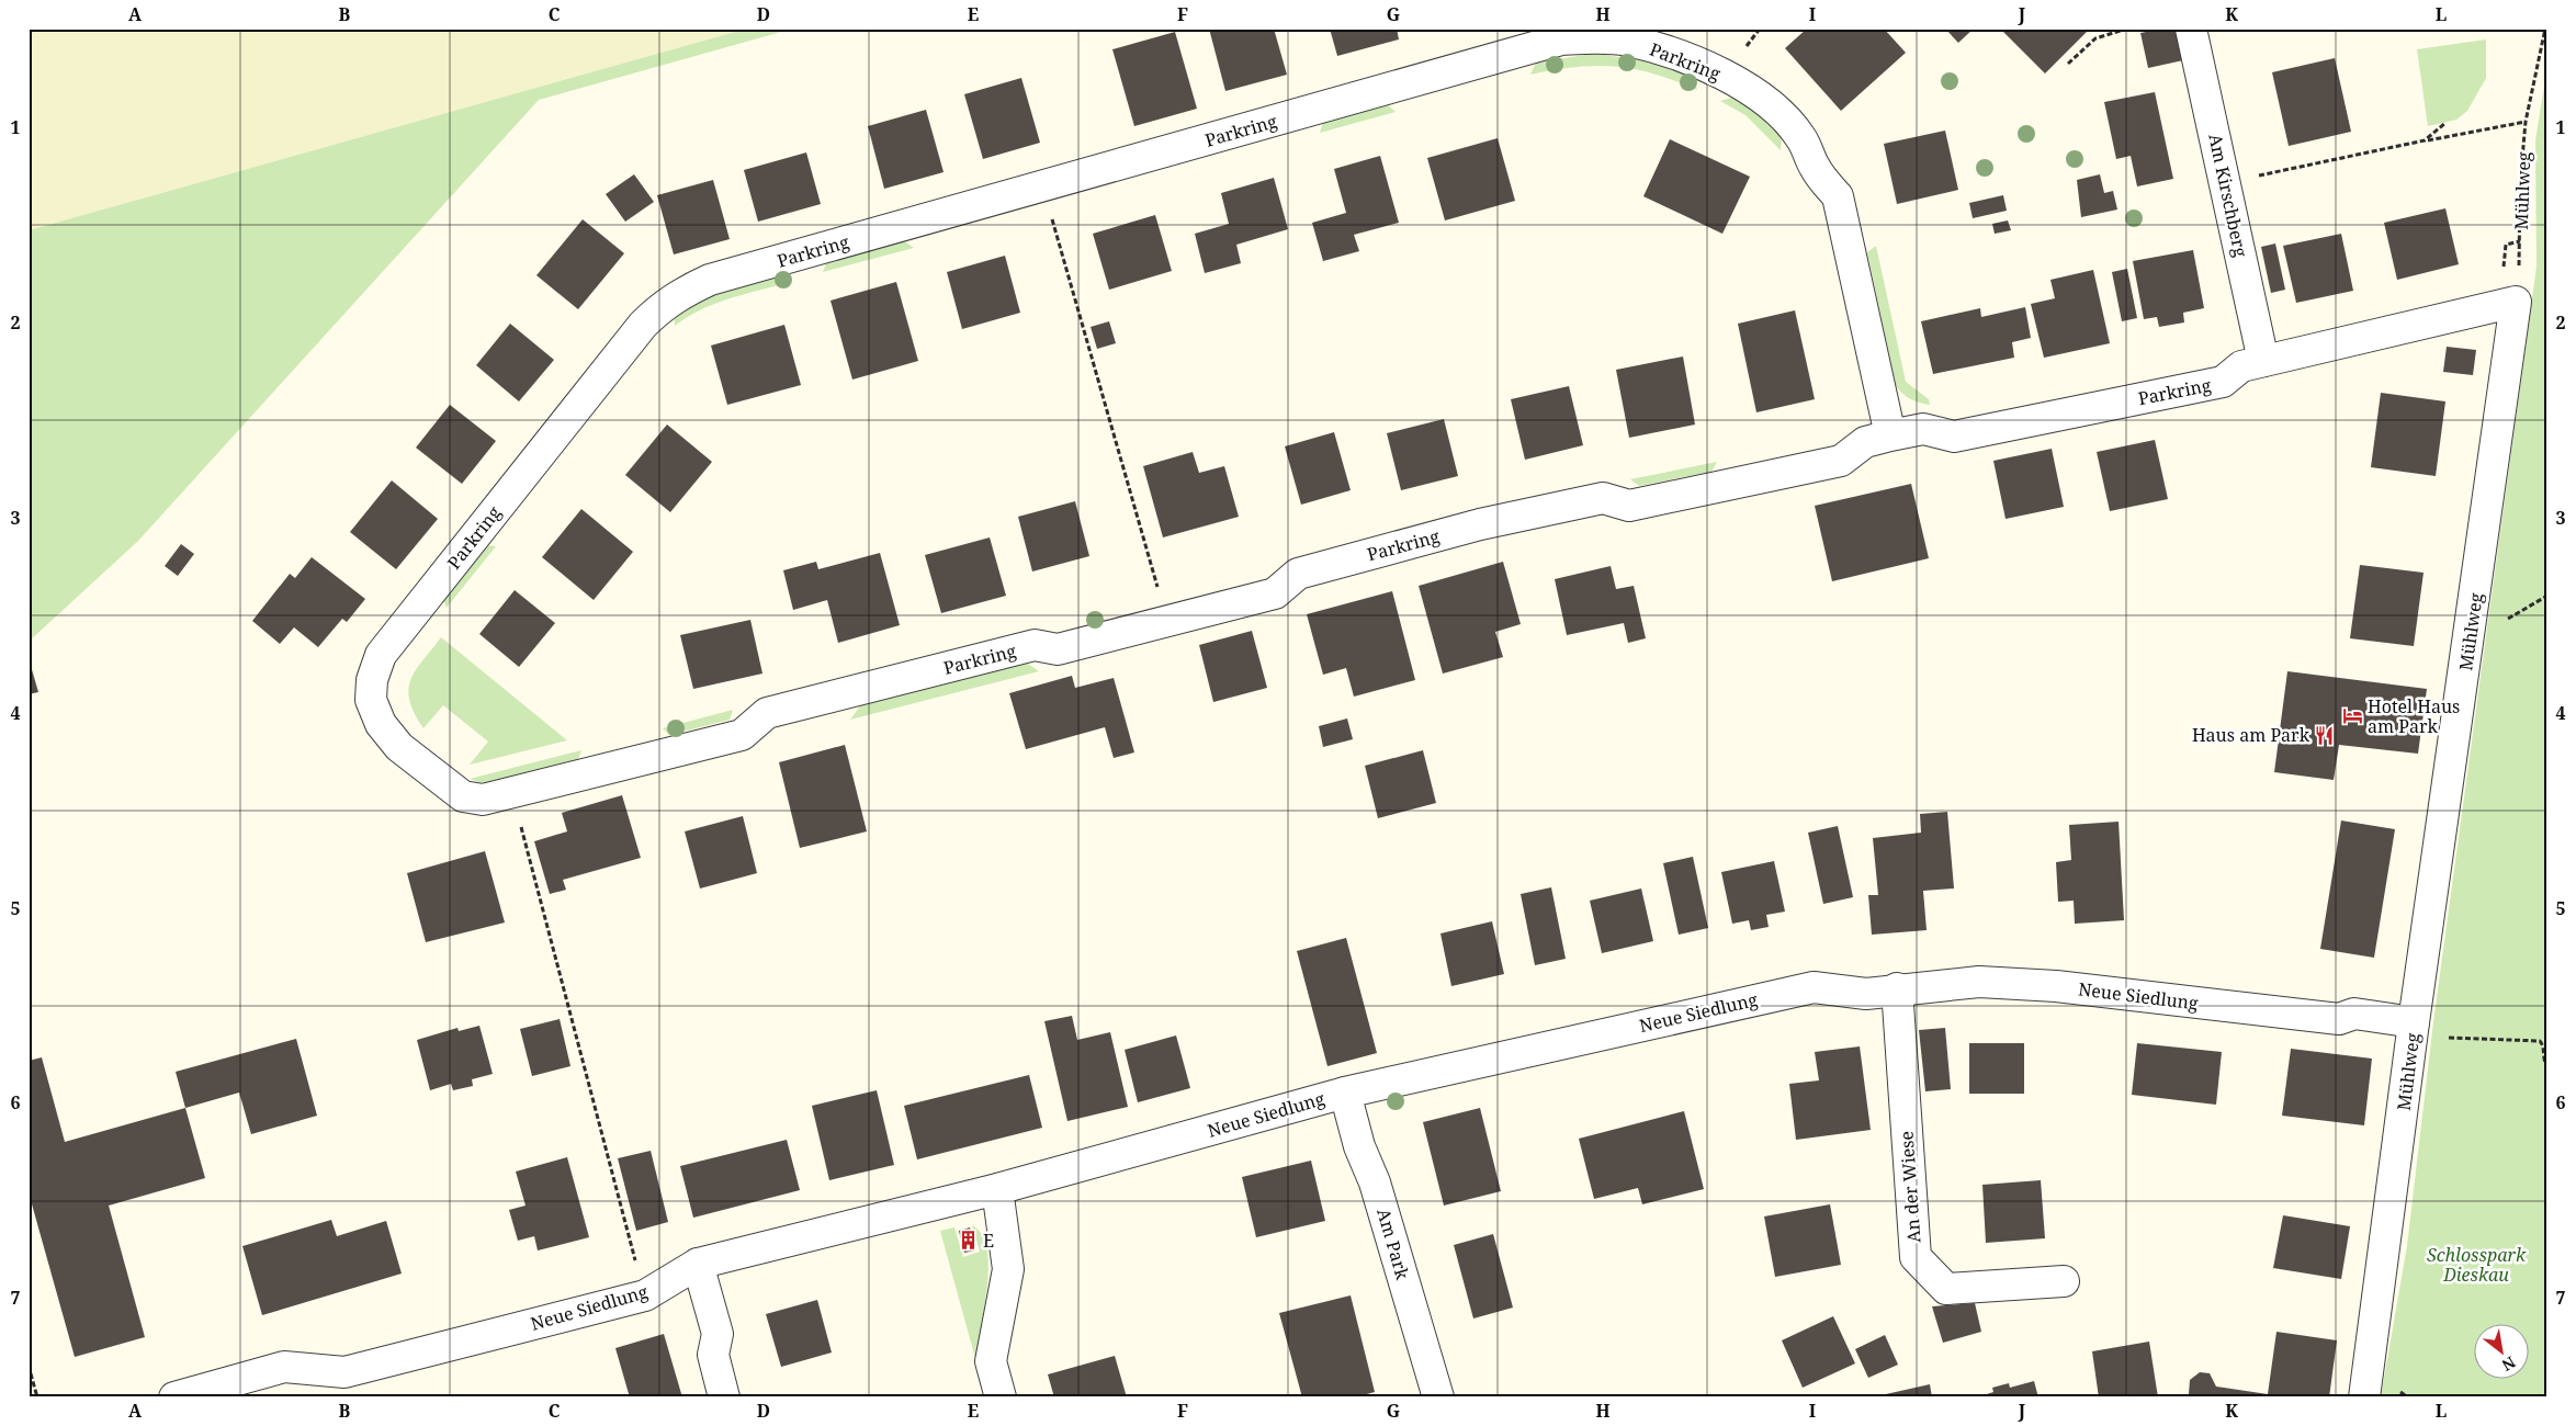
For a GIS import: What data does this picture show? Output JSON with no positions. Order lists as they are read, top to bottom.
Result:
{
  "streets": {
    "street": [
      "Parkring",
      "Mühlweg",
      "Am Kirschberg",
      "Neue Siedlung",
      "An der Wiese",
      "Am Park"
    ]
  },
  "crossings": [
    ["Parkring", "Mühlweg"],
    ["Parkring", "Am Kirschberg"],
    ["Mühlweg", "Neue Siedlung"],
    ["Neue Siedlung", "An der Wiese"],
    ["Neue Siedlung", "Am Park"]
  ],
  "parks": ["Schlosspark Dieskau"],
  "places": {
    "hotel": ["Hotel Haus am Park"],
    "restaurant": ["Haus am Park"],
    "building": ["E"]
  },
  "north": "bottom right",
  "grid": {
    "columns": [
      "A",
      "B",
      "C",
      "D",
      "E",
      "F",
      "G",
      "H",
      "I",
      "J",
      "K",
      "L"
    ],
    "rows": [
      "1",
      "2",
      "3",
      "4",
      "5",
      "6",
      "7"
    ]
  }
}
